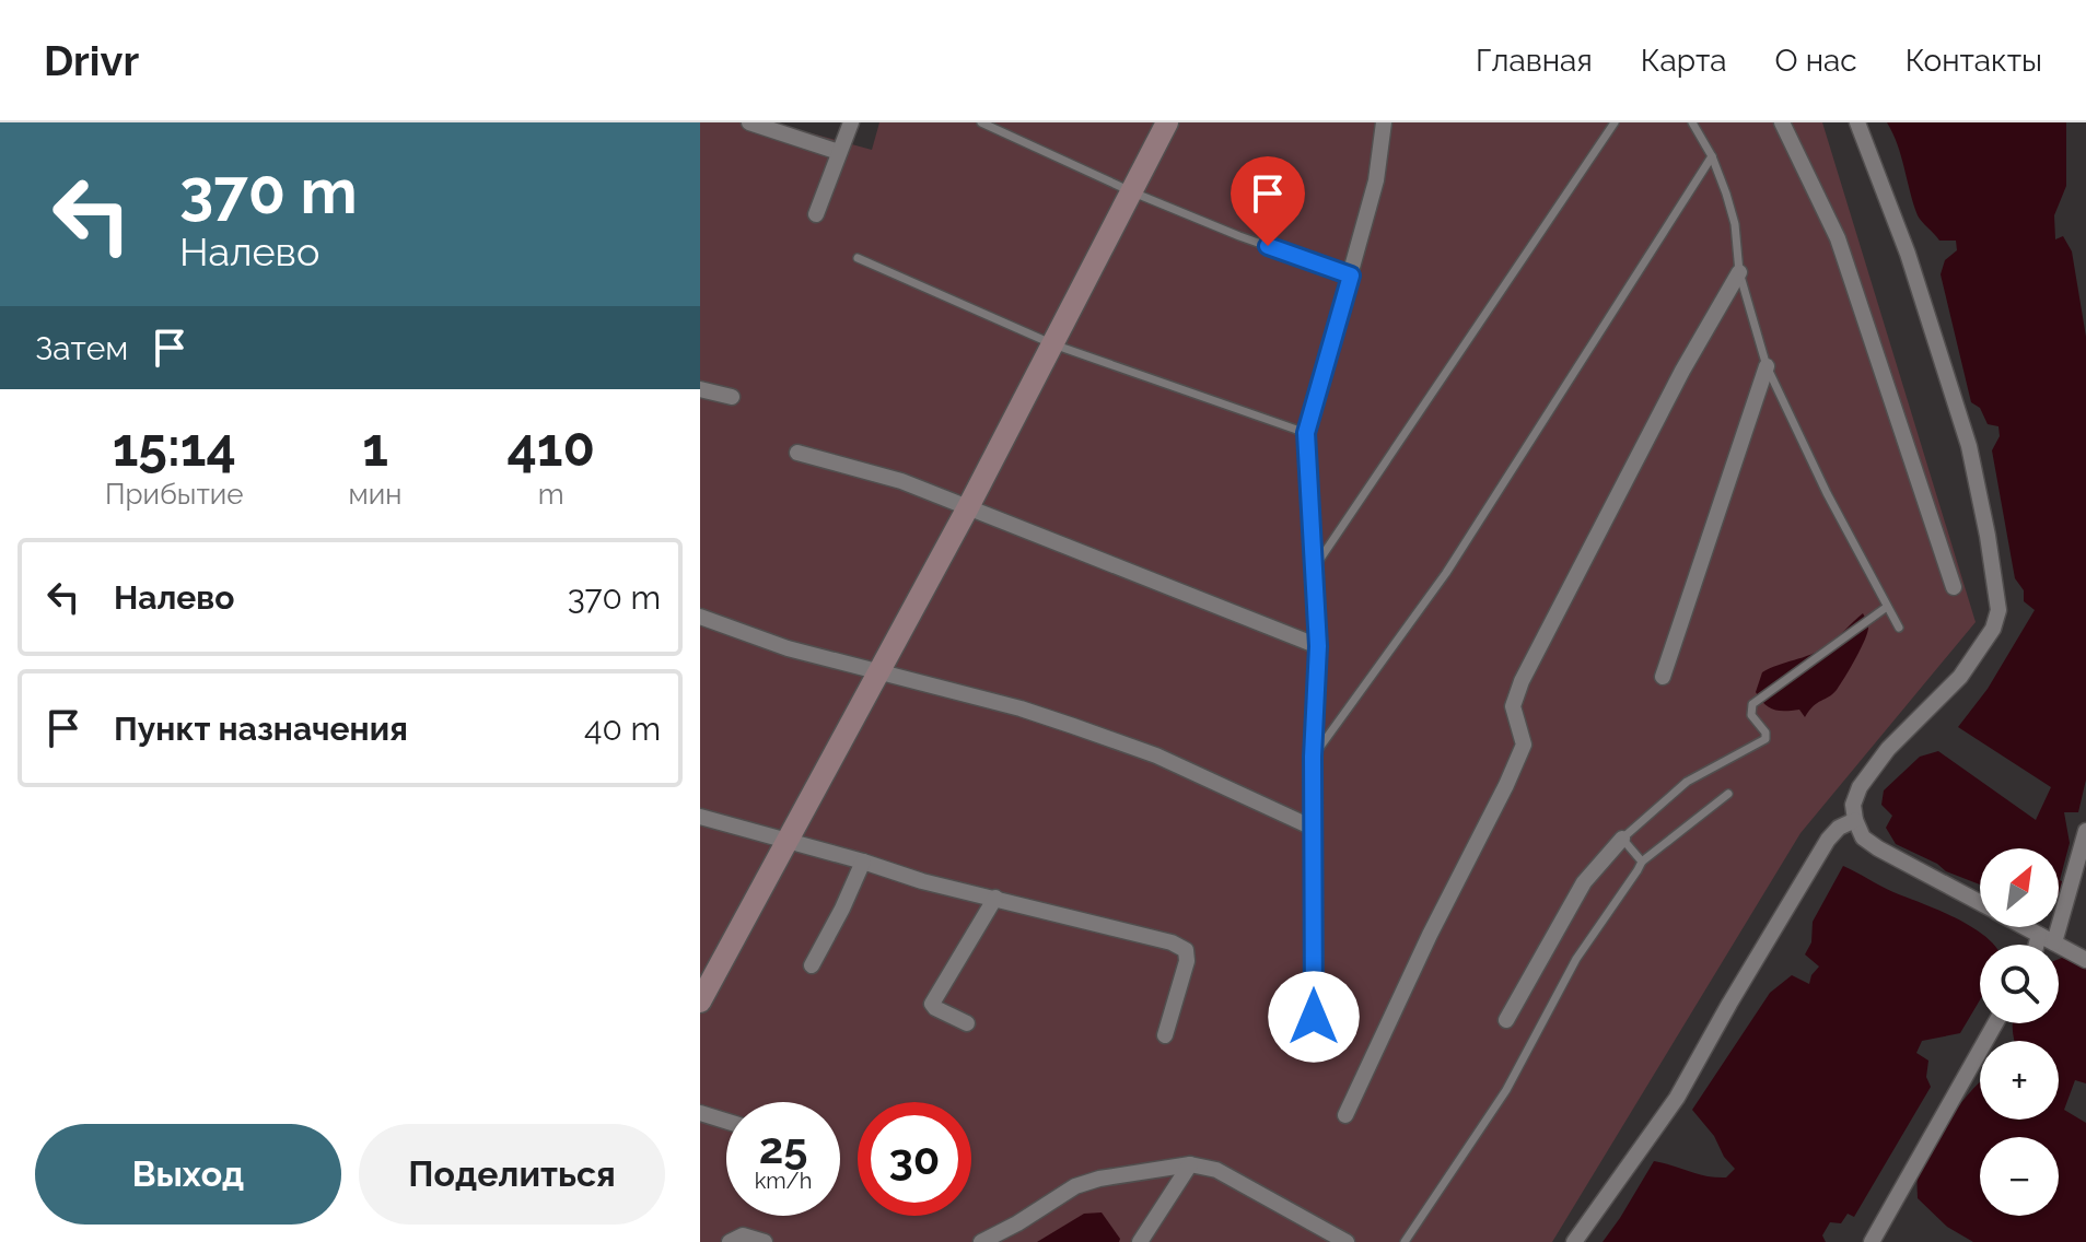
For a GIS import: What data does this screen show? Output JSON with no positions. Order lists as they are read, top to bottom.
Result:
{
  "north": "top right",
  "page": {
    "header": "Drivr",
    "nav": [
      "Главная",
      "Карта",
      "О нас",
      "Контакты"
    ],
    "turn": ["370 m", "Налево"],
    "then": "Затем",
    "eta": [
      "15:14",
      "Прибытие",
      "1",
      "мин",
      "410",
      "m"
    ],
    "list": [
      {
        "name": "Налево",
        "value": "370 m"
      },
      {
        "name": "Пункт назначения",
        "value": "40 m"
      }
    ],
    "map_buttons": ["+", "−"],
    "speed": "25 km/h",
    "limit": "30",
    "buttons": ["Выход", "Поделиться"]
  }
}
